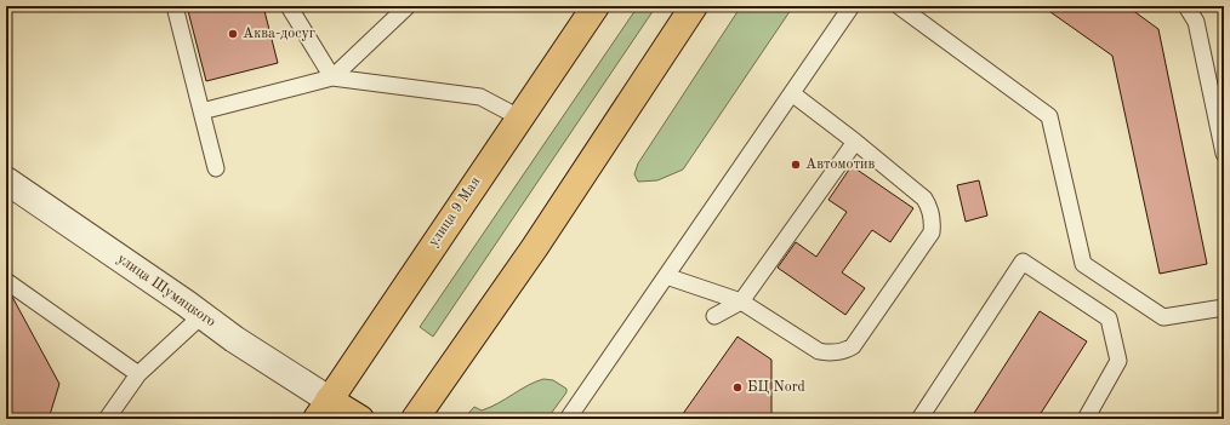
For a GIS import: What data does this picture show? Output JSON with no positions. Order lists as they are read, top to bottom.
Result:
{
  "streets": {
    "main road": ["улица 9 Мая"],
    "street": ["улица Шумяцкого"]
  },
  "crossings": [
    ["улица 9 Мая", "улица Шумяцкого"]
  ],
  "places": ["Аква-досуг", "Автомотив", "БЦ Nord"]
}
